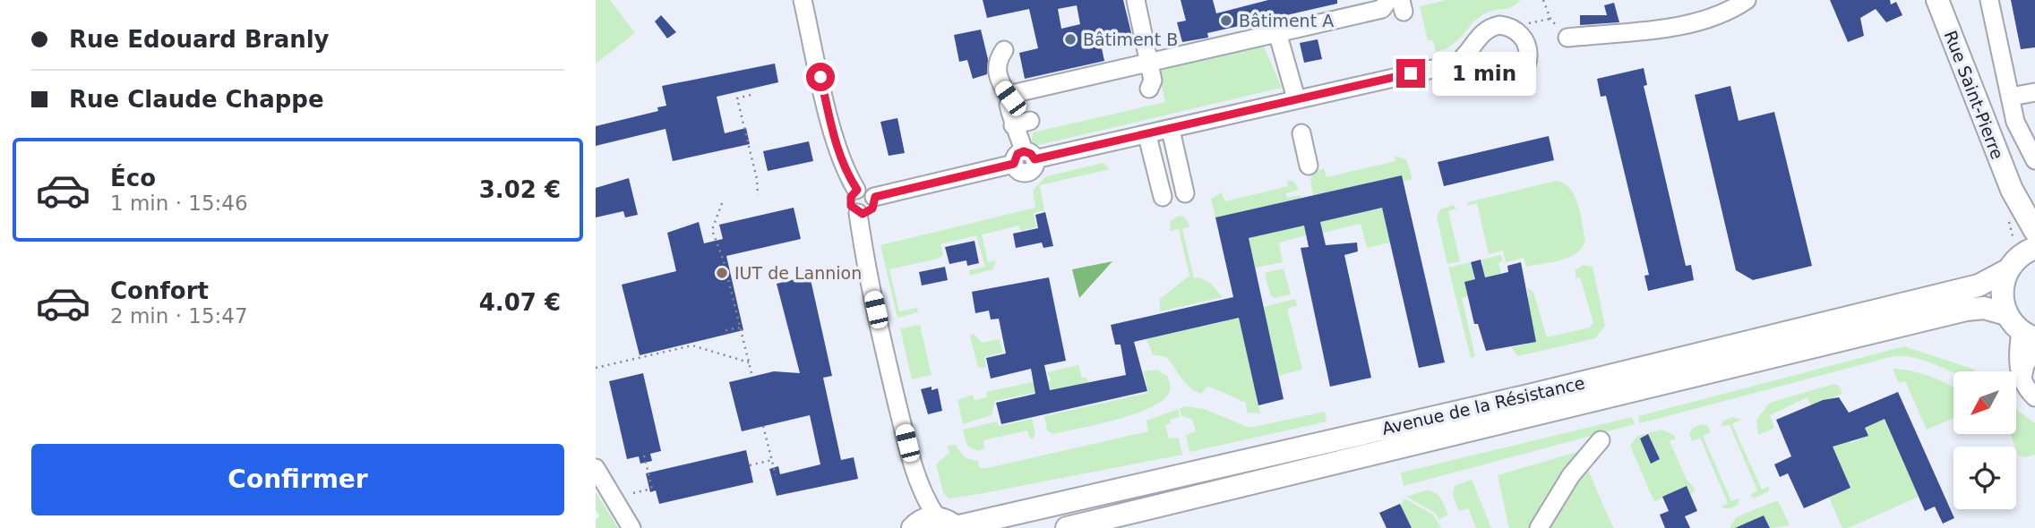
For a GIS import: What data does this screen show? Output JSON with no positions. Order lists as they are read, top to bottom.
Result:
{
  "streets": {
    "main road": ["Rue Saint-Pierre", "Avenue de la Résistance"]
  },
  "crossings": [
    ["Rue Saint-Pierre", "Avenue de la Résistance"]
  ],
  "places": ["Bâtiment A", "Bâtiment B", "IUT de Lannion"],
  "north": "bottom left",
  "page": {
    "banner": ["Rue Edouard Branly", "Rue Claude Chappe"],
    "bubble": "1 min",
    "list": [
      {
        "name": "Éco",
        "note": "1 min · 15:46",
        "value": "3.02 €"
      },
      {
        "name": "Confort",
        "note": "2 min · 15:47",
        "value": "4.07 €"
      }
    ],
    "buttons": "Confirmer"
  }
}
